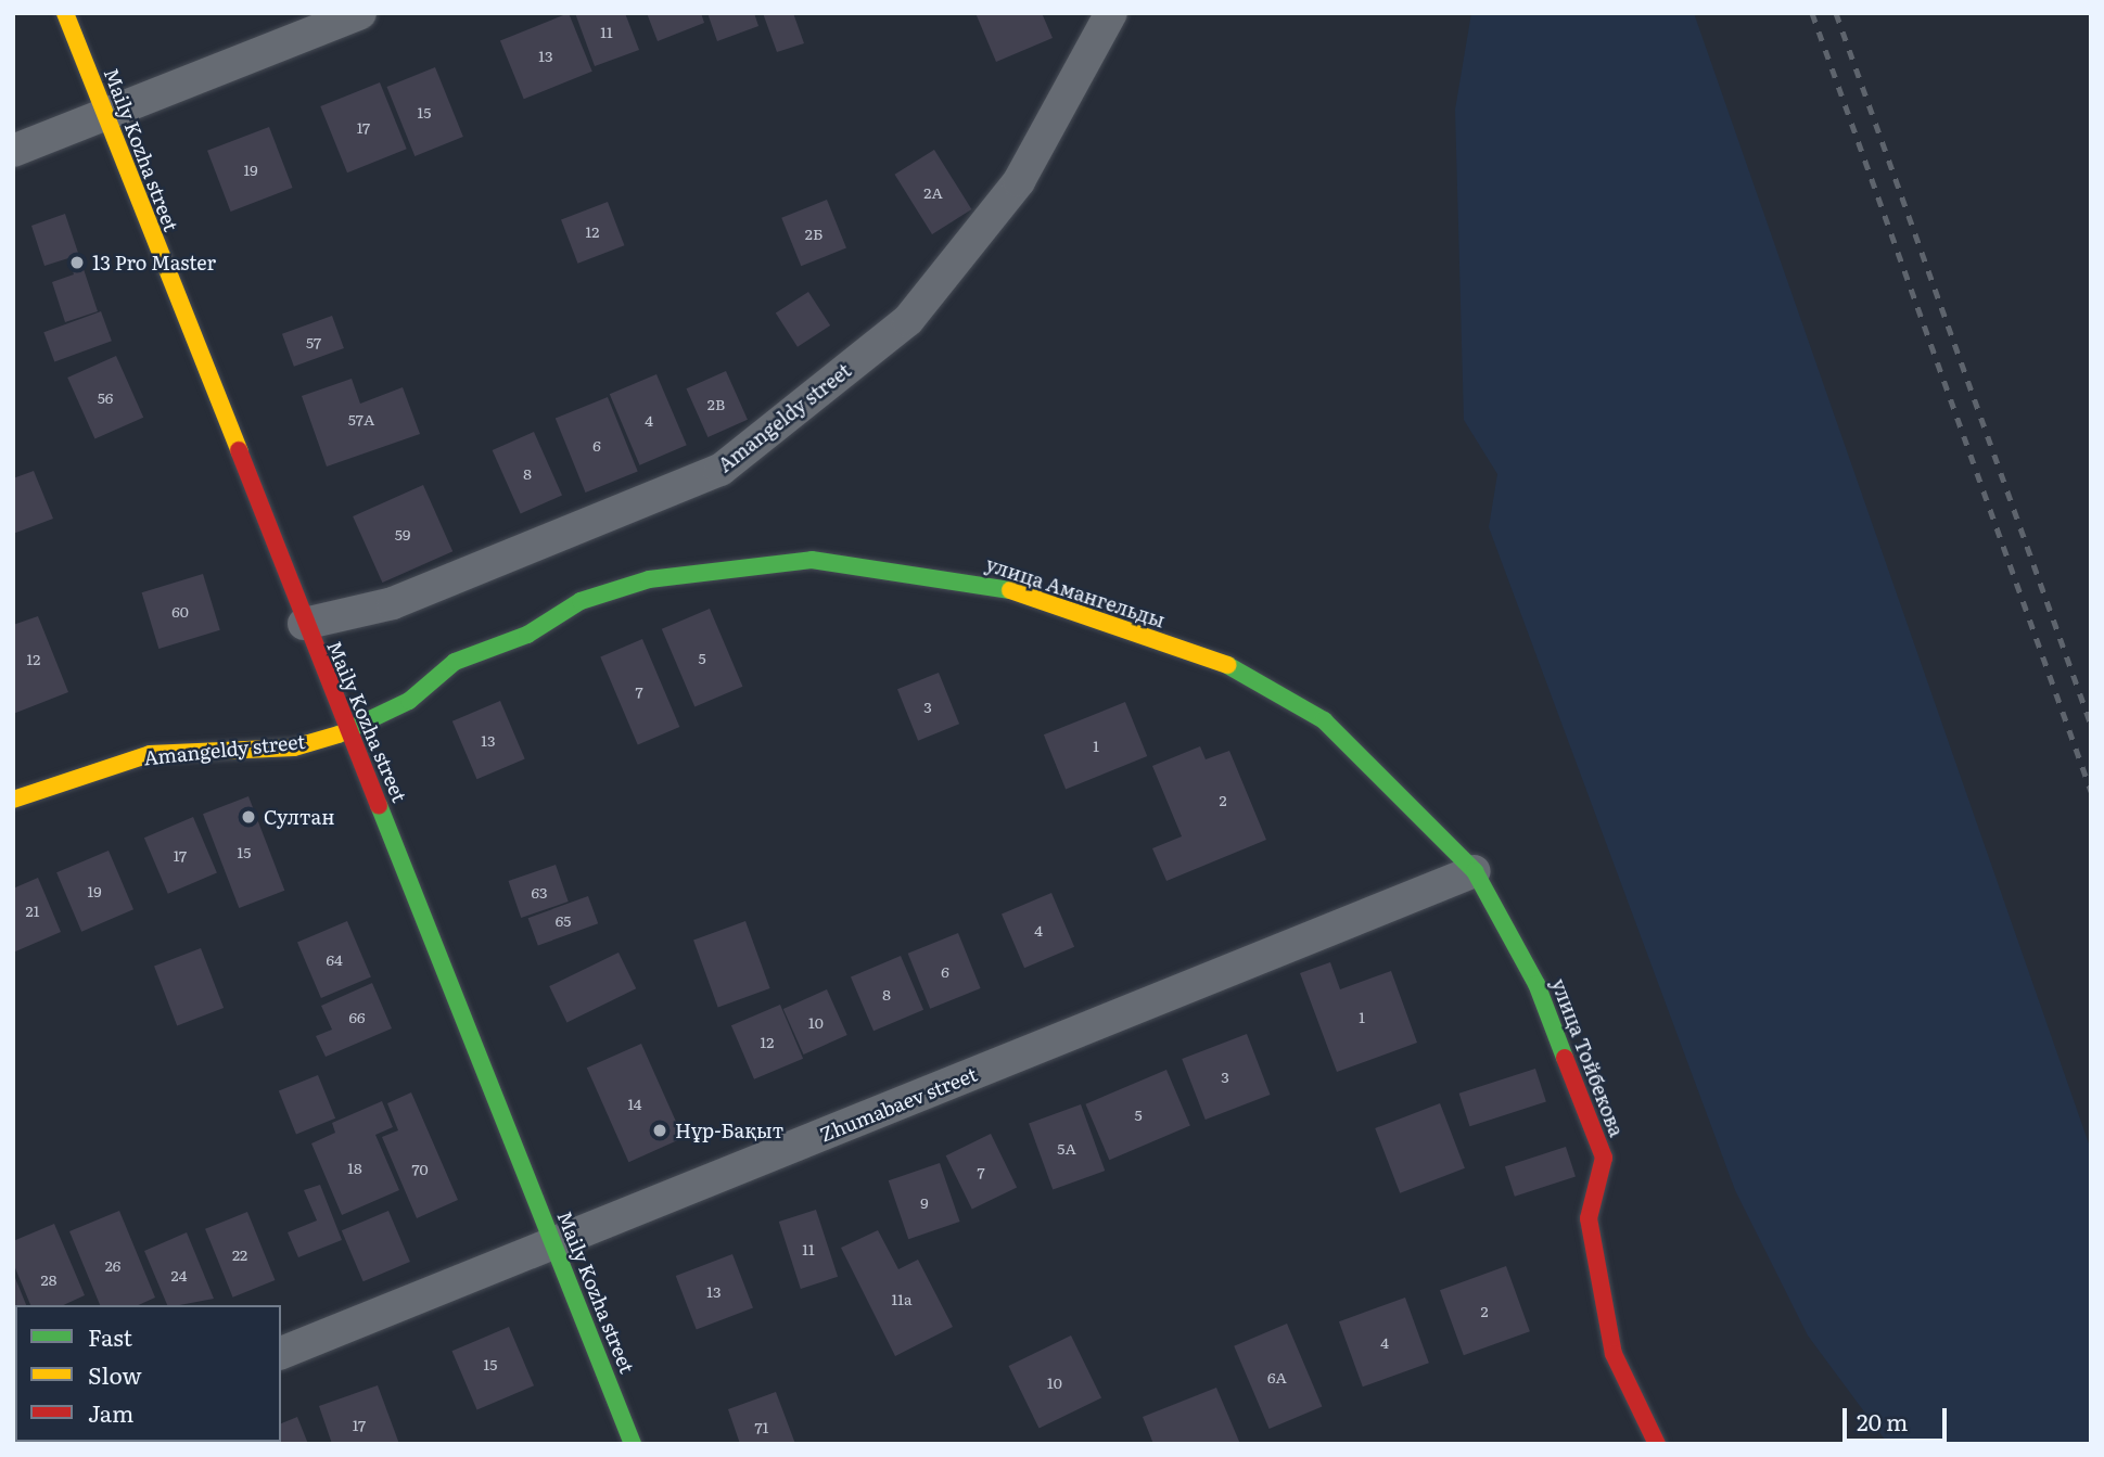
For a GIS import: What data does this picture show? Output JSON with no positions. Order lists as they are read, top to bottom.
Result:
{
  "streets": {
    "street": [
      "Maily Kozha street",
      "Amangeldy street",
      "улица Амангельды",
      "улица Тойбекова",
      "Zhumabaev street"
    ]
  },
  "crossings": [
    ["Maily Kozha street", "Amangeldy street"],
    ["Maily Kozha street", "улица Амангельды"],
    ["Maily Kozha street", "Zhumabaev street"],
    ["Amangeldy street", "улица Амангельды"],
    ["улица Амангельды", "улица Тойбекова"],
    ["улица Амангельды", "Zhumabaev street"],
    ["улица Тойбекова", "Zhumabaev street"]
  ],
  "places": ["13 Pro Master", "Султан", "Нұр-Бақыт"],
  "house_numbers": [
    "11",
    "13",
    "15",
    "17",
    "19",
    "2А",
    "12",
    "2Б",
    "57",
    "56",
    "2В",
    "57А",
    "4",
    "6",
    "8",
    "59",
    "60",
    "5",
    "12",
    "7",
    "3",
    "13",
    "1",
    "2",
    "15",
    "17",
    "19",
    "63",
    "21",
    "65",
    "4",
    "64",
    "6",
    "8",
    "66",
    "1",
    "10",
    "12",
    "3",
    "14",
    "5",
    "5А",
    "18",
    "70",
    "7",
    "9",
    "11",
    "22",
    "26",
    "24",
    "28",
    "13",
    "11а",
    "2",
    "4",
    "15",
    "6А",
    "10",
    "17",
    "71"
  ],
  "legend": ["Fast", "Slow", "Jam"],
  "scale_bar": "20 m"
}
